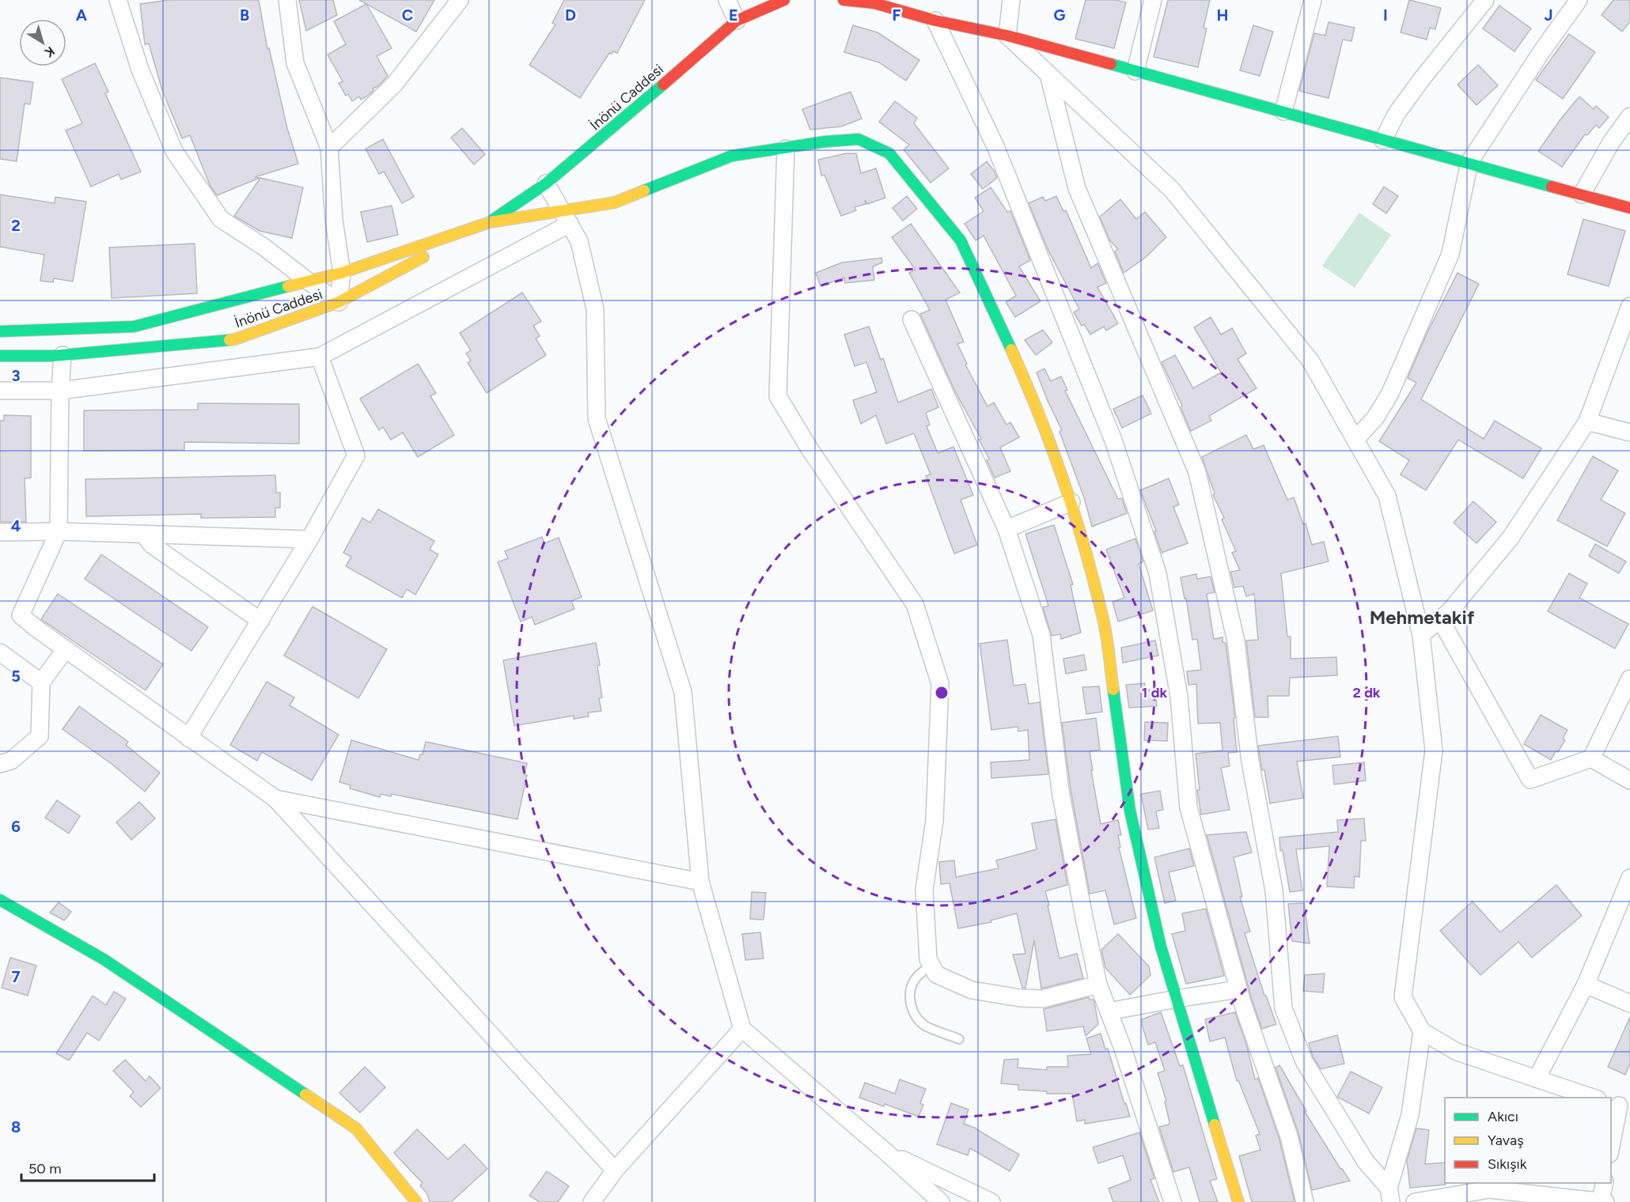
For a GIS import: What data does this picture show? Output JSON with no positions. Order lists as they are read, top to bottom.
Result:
{
  "streets": {
    "main road": ["İnönü Caddesi"]
  },
  "districts": ["Mehmetakif"],
  "legend": ["Akıcı", "Yavaş", "Sıkışık"],
  "scale_bar": "50 m",
  "north": "bottom right",
  "grid": {
    "columns": [
      "A",
      "B",
      "C",
      "D",
      "E",
      "F",
      "G",
      "H",
      "I",
      "J"
    ],
    "rows": [
      "2",
      "3",
      "4",
      "5",
      "6",
      "7",
      "8"
    ]
  },
  "rings": ["1 dk", "2 dk"]
}
